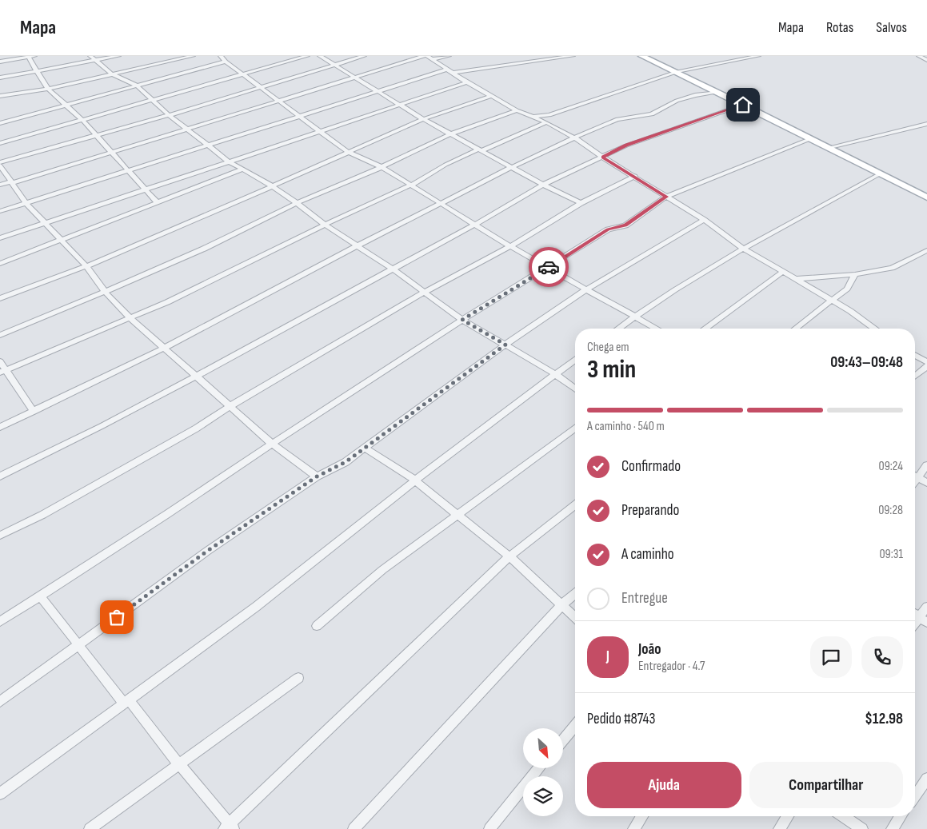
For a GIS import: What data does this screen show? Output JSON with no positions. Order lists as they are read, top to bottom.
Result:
{
  "north": "bottom right",
  "page": {
    "header": "Mapa",
    "nav": ["Mapa", "Rotas", "Salvos"],
    "heading": ["3 min", "Chega em", "09:43–09:48"],
    "panel": [
      "João",
      "Entregador · 4.7",
      "Pedido #8743",
      "$12.98"
    ],
    "bar": "A caminho · 540 m",
    "list": [
      ["Confirmado", "09:24"],
      ["Preparando", "09:28"],
      ["A caminho", "09:31"],
      "Entregue"
    ],
    "round": "J",
    "buttons": ["Ajuda", "Compartilhar"]
  }
}
